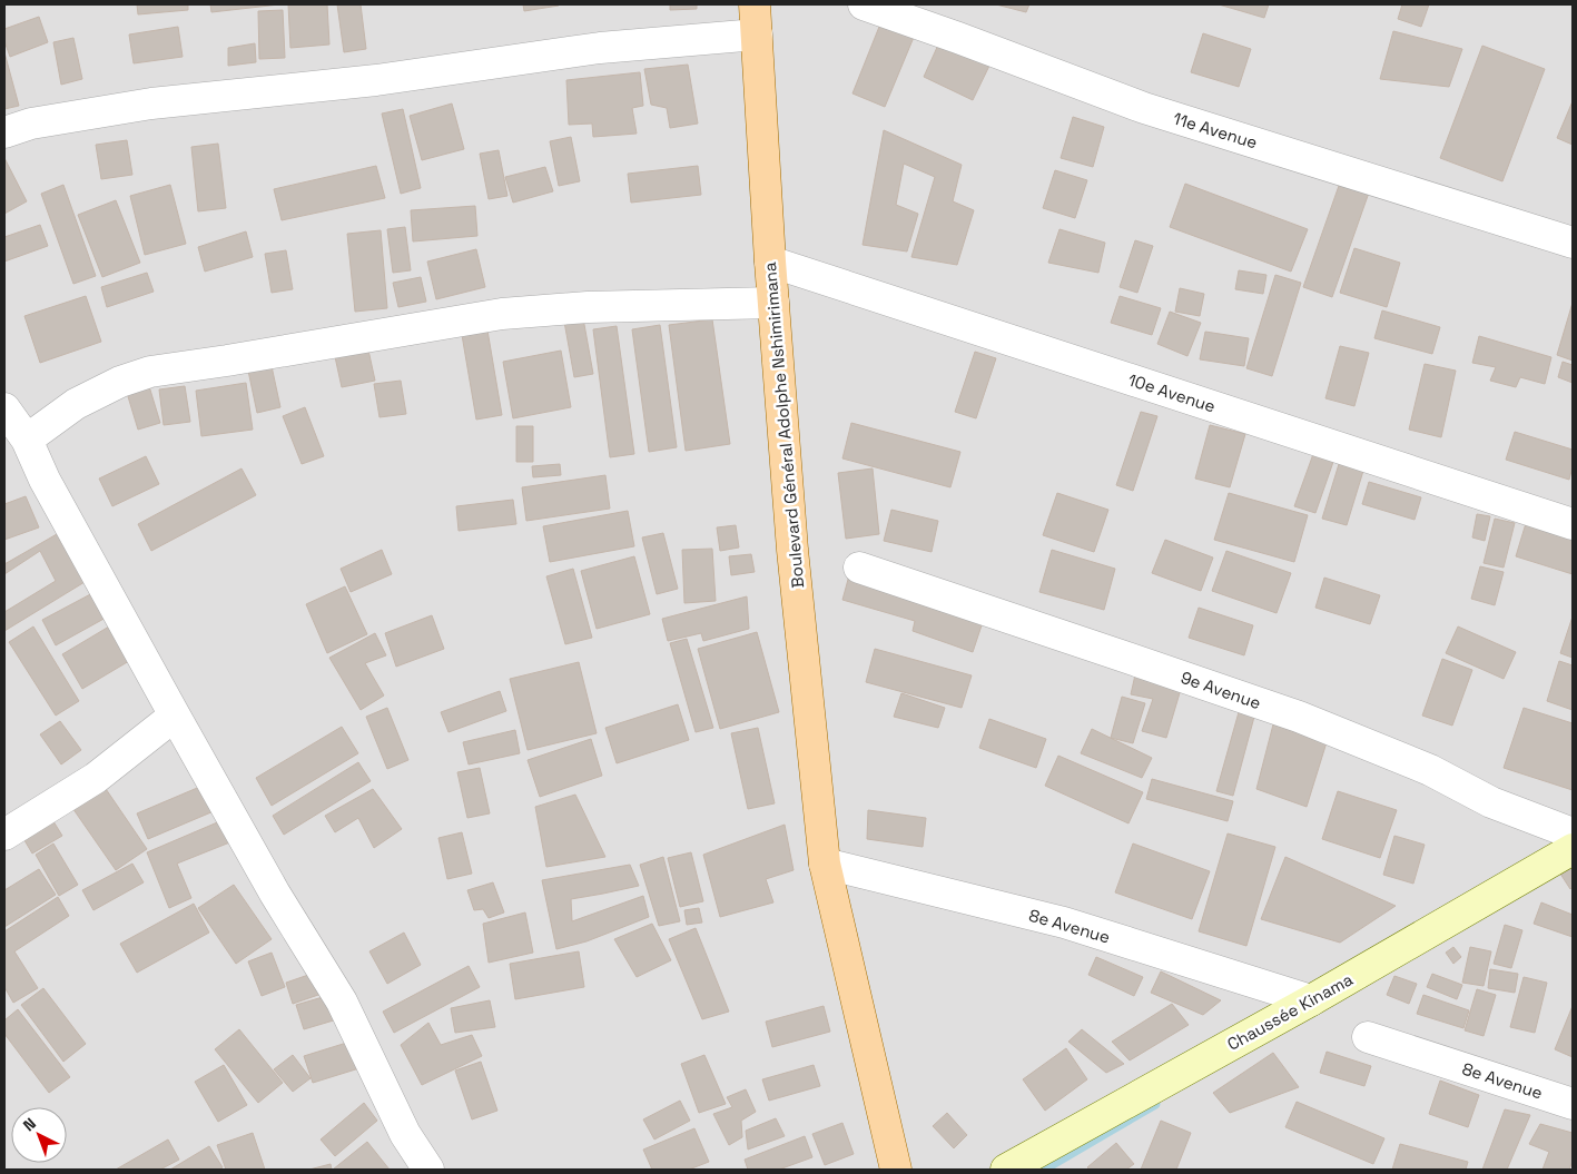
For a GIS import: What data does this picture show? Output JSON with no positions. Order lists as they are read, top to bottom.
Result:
{
  "streets": {
    "main road": ["Boulevard Général Adolphe Nshimirimana"],
    "street": [
      "11e Avenue",
      "10e Avenue",
      "9e Avenue",
      "8e Avenue",
      "Chaussée Kinama"
    ]
  },
  "crossings": [
    ["10e Avenue", "Boulevard Général Adolphe Nshimirimana"],
    ["Boulevard Général Adolphe Nshimirimana", "8e Avenue"],
    ["8e Avenue", "Chaussée Kinama"]
  ],
  "north": "top left"
}
